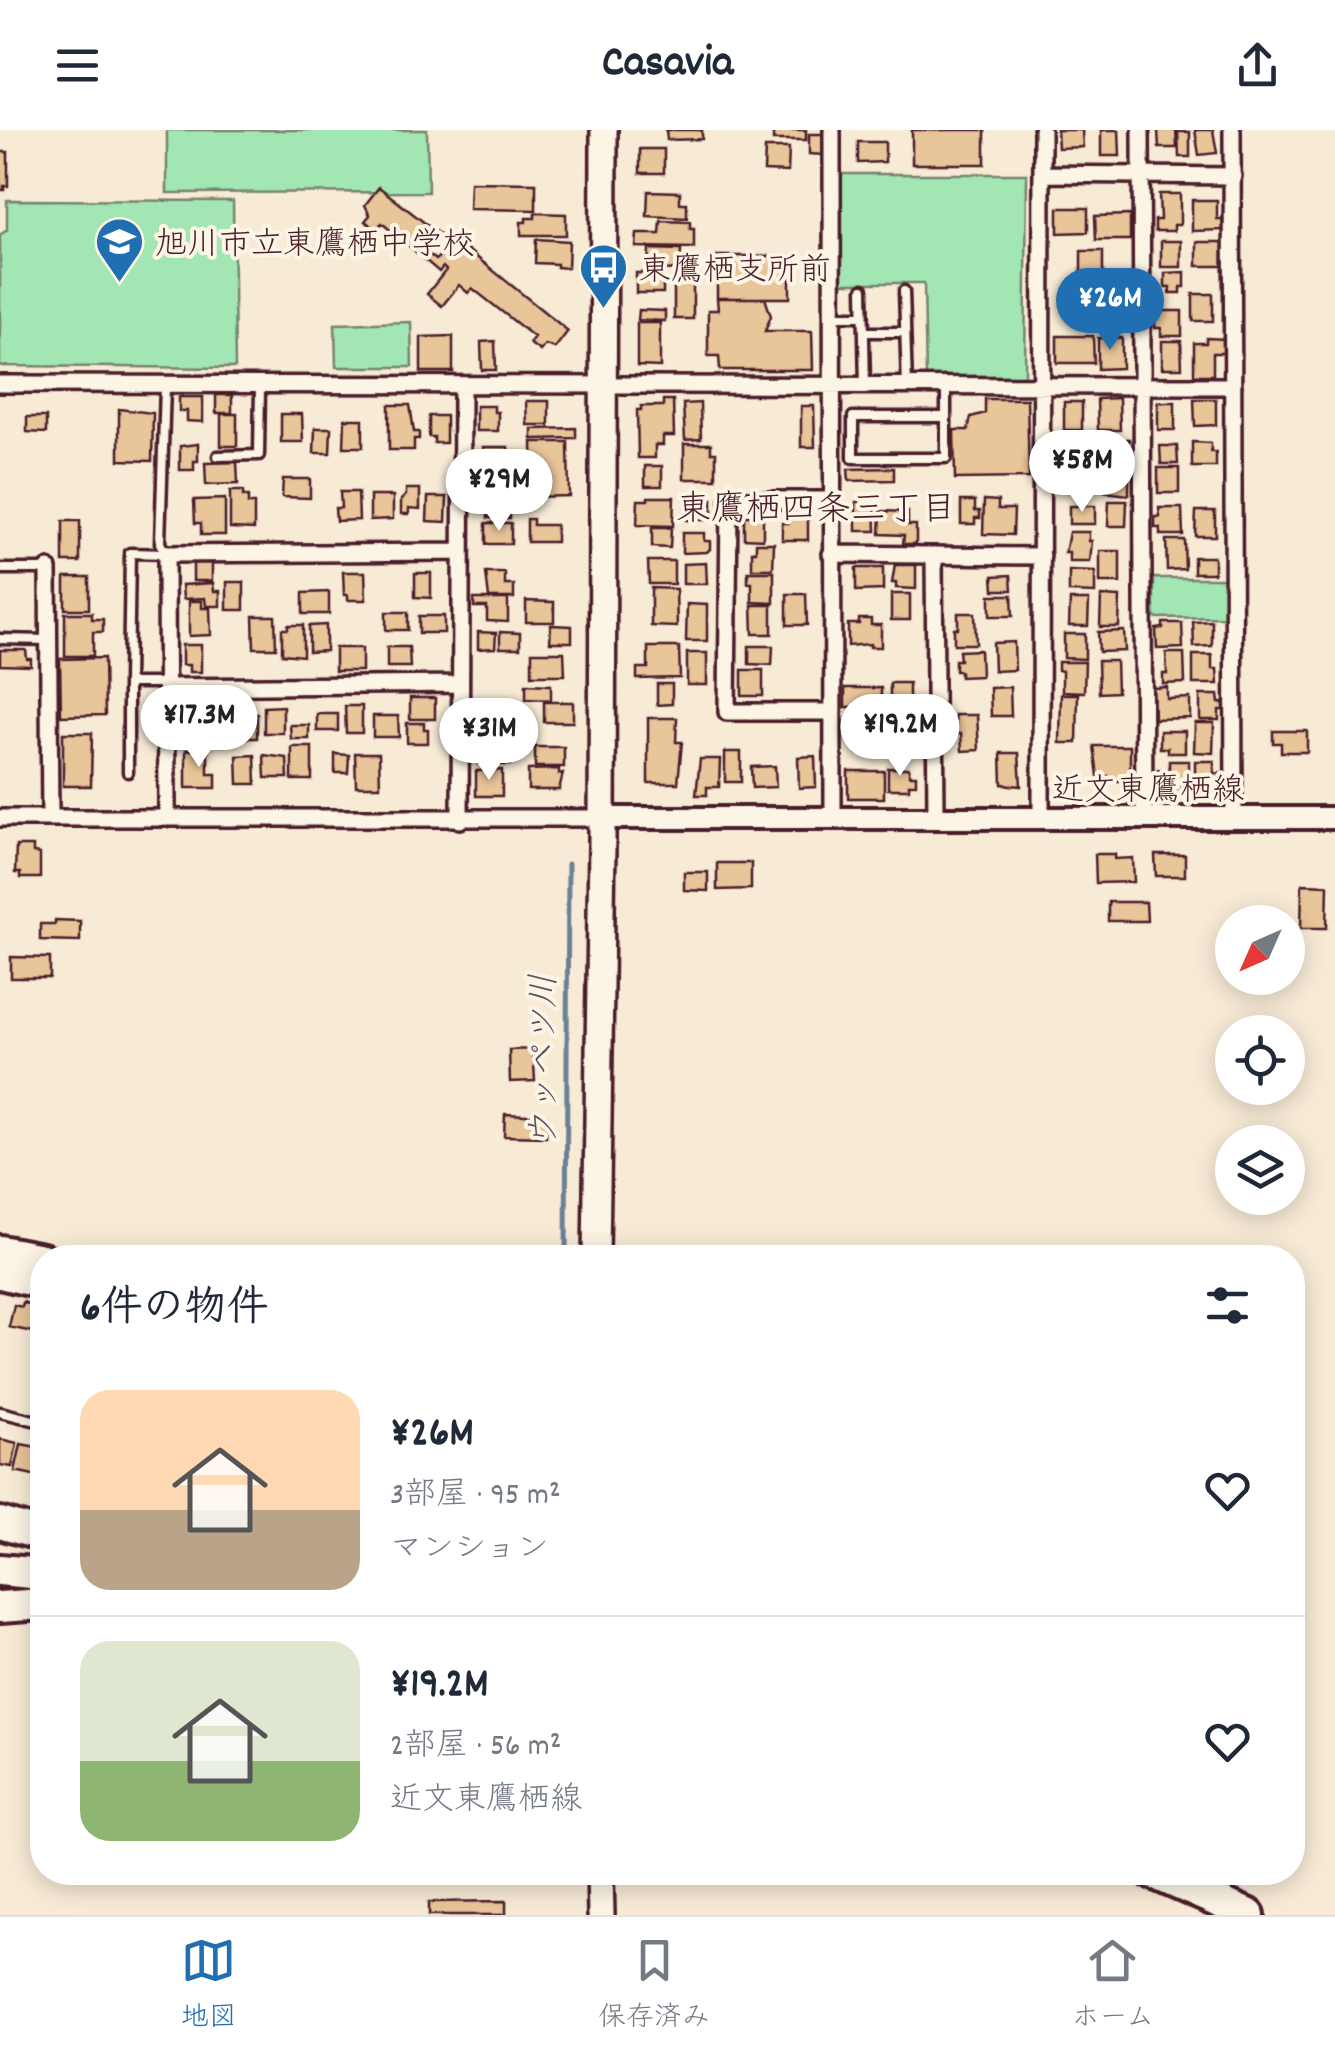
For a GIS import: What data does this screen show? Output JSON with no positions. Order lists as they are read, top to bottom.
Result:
{
  "streets": {
    "street": ["近文東鷹栖線"]
  },
  "districts": ["東鷹栖四条三丁目"],
  "water": ["ウッペツ川"],
  "places": {
    "school or university": ["旭川市立東鷹栖中学校"],
    "bus stop": ["東鷹栖支所前"]
  },
  "north": "bottom left",
  "page": {
    "header": "Casavia",
    "price": [
      "¥26M",
      "¥58M",
      "¥29M",
      "¥17.3M",
      "¥19.2M",
      "¥31M"
    ],
    "heading": "6件の物件",
    "list": [
      {
        "name": "¥26M",
        "note": "3部屋 · 95 m² · マンション"
      },
      {
        "name": "¥19.2M",
        "note": "2部屋 · 56 m² · 近文東鷹栖線"
      }
    ],
    "tabs": ["地図", "保存済み", "ホーム"]
  }
}
